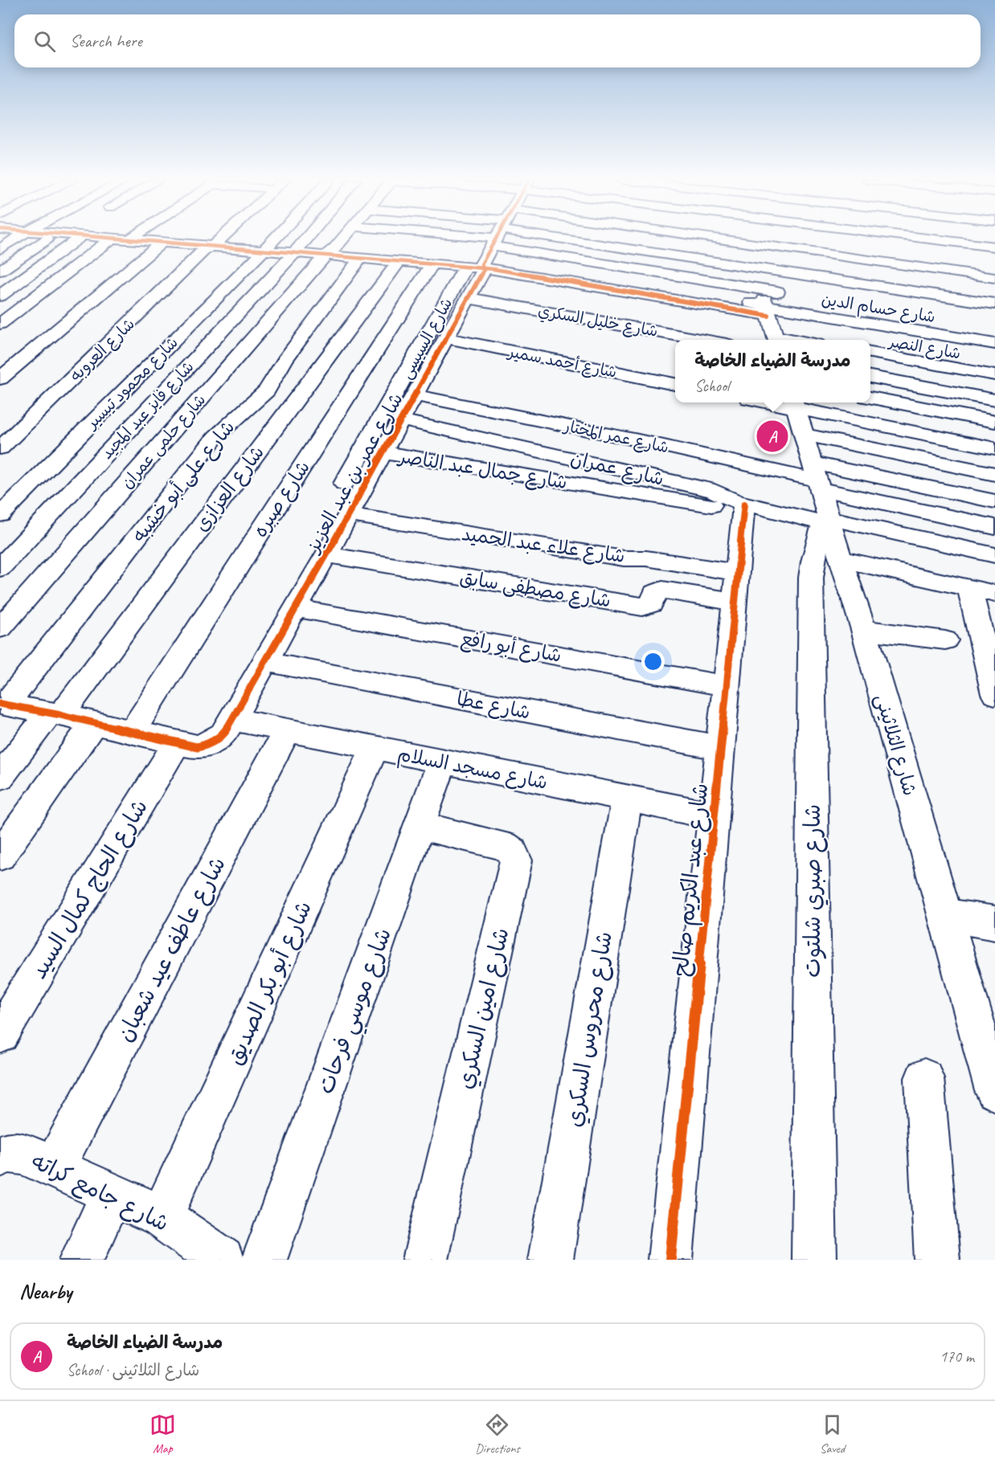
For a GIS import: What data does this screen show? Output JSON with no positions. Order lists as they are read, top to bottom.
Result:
{
  "streets": {
    "street": [
      "شارع خليل السكري",
      "شارع السيسى",
      "شارع النصر",
      "شارع العروبه",
      "شارع أحمد سمير",
      "شارع محمود تيسير",
      "شارع فايز عبد المجيد",
      "شارع عمر المختار",
      "شارع حلمى عمران",
      "شارع عمران",
      "شارع جمال عبد الناصر",
      "شارع عمر بن عبد العزيز",
      "شارع على أبو خشبه",
      "شارع العزازى",
      "شارع صبره",
      "شارع علاء عبد الحميد",
      "شارع مصطفى سابق",
      "شارع أبو رافع",
      "شارع عطا",
      "شارع الثلاثينى",
      "شارع مسجد السلام",
      "شارع عبد الكريم صالح",
      "شارع الحاج كمال السيد",
      "شارع صبري شلتوت",
      "شارع عاطف عيد شعبان",
      "شارع أبو بكر الصديق",
      "شارع امين السكري",
      "شارع موسي فرحات",
      "شارع محروس السكري",
      "شارع جامع كراته"
    ]
  },
  "crossings": [
    ["شارع خليل السكري", "شارع عمر بن عبد العزيز"],
    ["شارع أحمد سمير", "شارع عمر بن عبد العزيز"],
    ["شارع عمر المختار", "شارع عمر بن عبد العزيز"],
    ["شارع عمر المختار", "شارع الثلاثينى"],
    ["شارع عمران", "شارع جمال عبد الناصر"],
    ["شارع عمران", "شارع عمر بن عبد العزيز"],
    ["شارع عمران", "شارع الثلاثينى"],
    ["شارع عمران", "شارع عبد الكريم صالح"],
    ["شارع عمران", "شارع صبري شلتوت"],
    ["شارع جمال عبد الناصر", "شارع عمر بن عبد العزيز"],
    ["شارع جمال عبد الناصر", "شارع عبد الكريم صالح"],
    ["شارع عمر بن عبد العزيز", "شارع على أبو خشبه"],
    ["شارع عمر بن عبد العزيز", "شارع العزازى"],
    ["شارع عمر بن عبد العزيز", "شارع صبره"],
    ["شارع عمر بن عبد العزيز", "شارع علاء عبد الحميد"],
    ["شارع عمر بن عبد العزيز", "شارع مصطفى سابق"],
    ["شارع عمر بن عبد العزيز", "شارع أبو رافع"],
    ["شارع عمر بن عبد العزيز", "شارع عطا"],
    ["شارع عمر بن عبد العزيز", "شارع مسجد السلام"],
    ["شارع عمر بن عبد العزيز", "شارع الحاج كمال السيد"],
    ["شارع علاء عبد الحميد", "شارع مصطفى سابق"],
    ["شارع علاء عبد الحميد", "شارع عبد الكريم صالح"],
    ["شارع مصطفى سابق", "شارع عبد الكريم صالح"],
    ["شارع أبو رافع", "شارع عبد الكريم صالح"],
    ["شارع عطا", "شارع عبد الكريم صالح"],
    ["شارع الثلاثينى", "شارع صبري شلتوت"],
    ["شارع مسجد السلام", "شارع عبد الكريم صالح"],
    ["شارع مسجد السلام", "شارع عاطف عيد شعبان"],
    ["شارع مسجد السلام", "شارع أبو بكر الصديق"],
    ["شارع مسجد السلام", "شارع موسي فرحات"],
    ["شارع مسجد السلام", "شارع محروس السكري"],
    ["شارع عاطف عيد شعبان", "شارع جامع كراته"],
    ["شارع أبو بكر الصديق", "شارع جامع كراته"],
    ["شارع امين السكري", "شارع موسي فرحات"]
  ],
  "page": {
    "search": "Search here",
    "popup": ["مدرسة الضياء الخاصة", "School"],
    "pins": "A",
    "heading": "Nearby",
    "list": [
      {
        "mark": "A",
        "name": "مدرسة الضياء الخاصة",
        "note": "School · شارع الثلاثينى",
        "value": "170 m"
      }
    ],
    "nav": ["Map", "Directions", "Saved"]
  }
}
